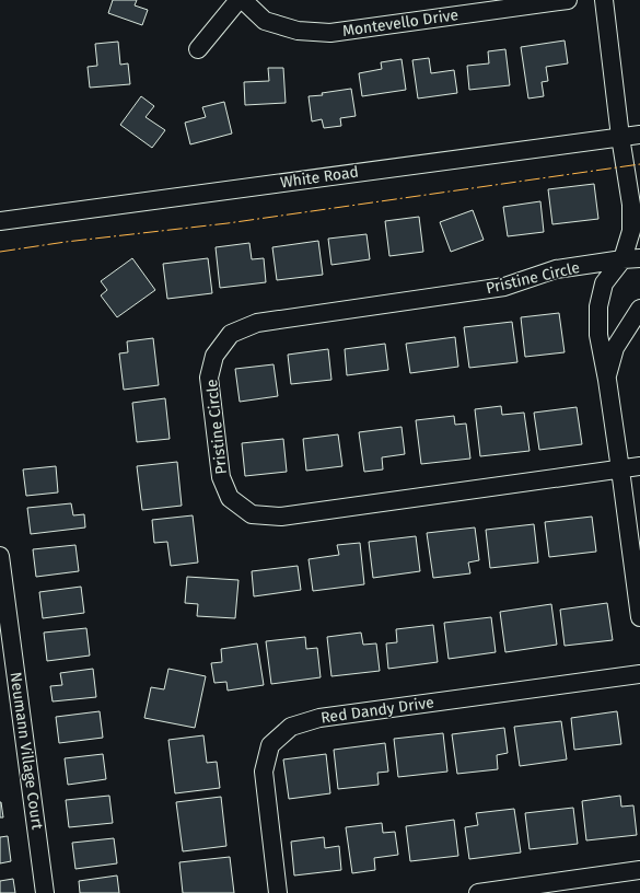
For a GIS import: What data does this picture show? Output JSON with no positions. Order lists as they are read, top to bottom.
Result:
{
  "streets": {
    "street": [
      "Montevello Drive",
      "White Road",
      "Pristine Circle",
      "Red Dandy Drive",
      "Neumann Village Court"
    ]
  }
}
